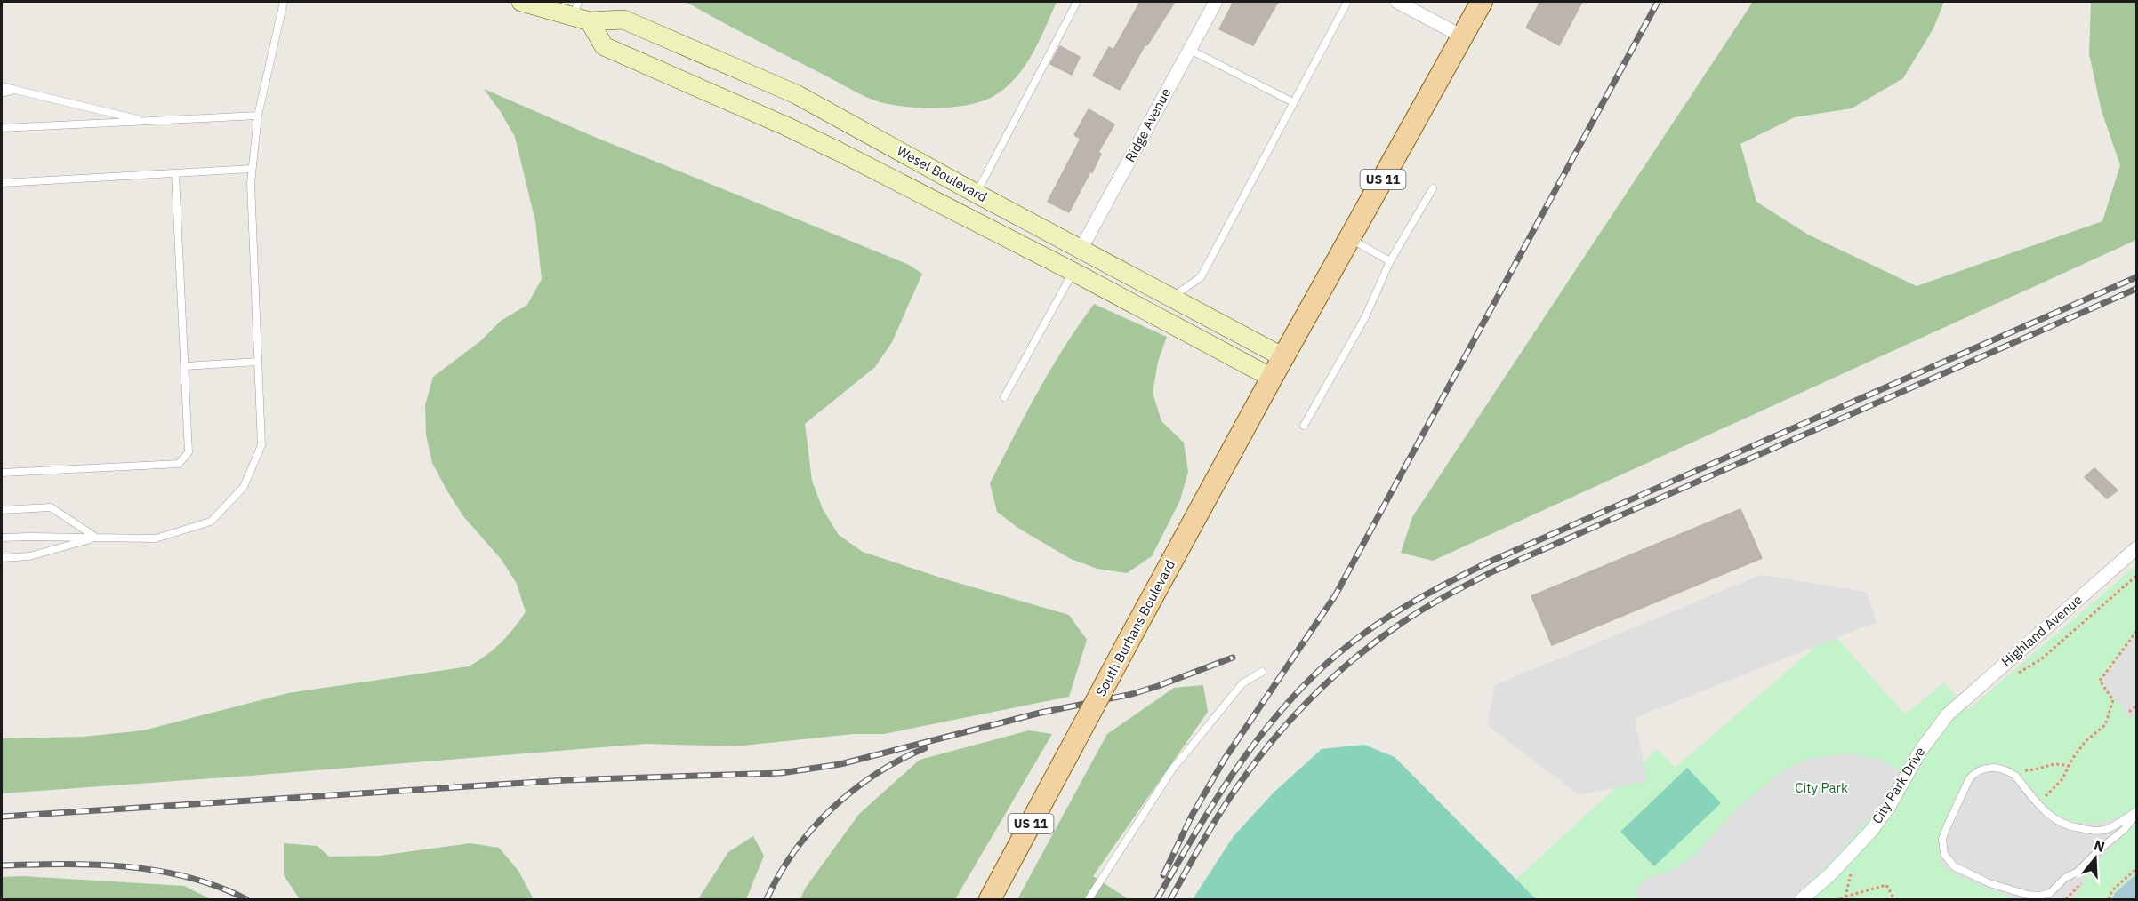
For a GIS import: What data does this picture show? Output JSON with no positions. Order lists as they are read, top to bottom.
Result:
{
  "streets": {
    "main road": ["Wesel Boulevard", "US 11", "South Burhans Boulevard"],
    "street": ["Ridge Avenue", "Highland Avenue", "City Park Drive"]
  },
  "crossings": [
    ["Ridge Avenue", "Wesel Boulevard"],
    ["Wesel Boulevard", "US 11"],
    ["Wesel Boulevard", "South Burhans Boulevard"],
    ["US 11", "South Burhans Boulevard"],
    ["Highland Avenue", "City Park Drive"]
  ],
  "parks": ["City Park"],
  "north": "top"
}
